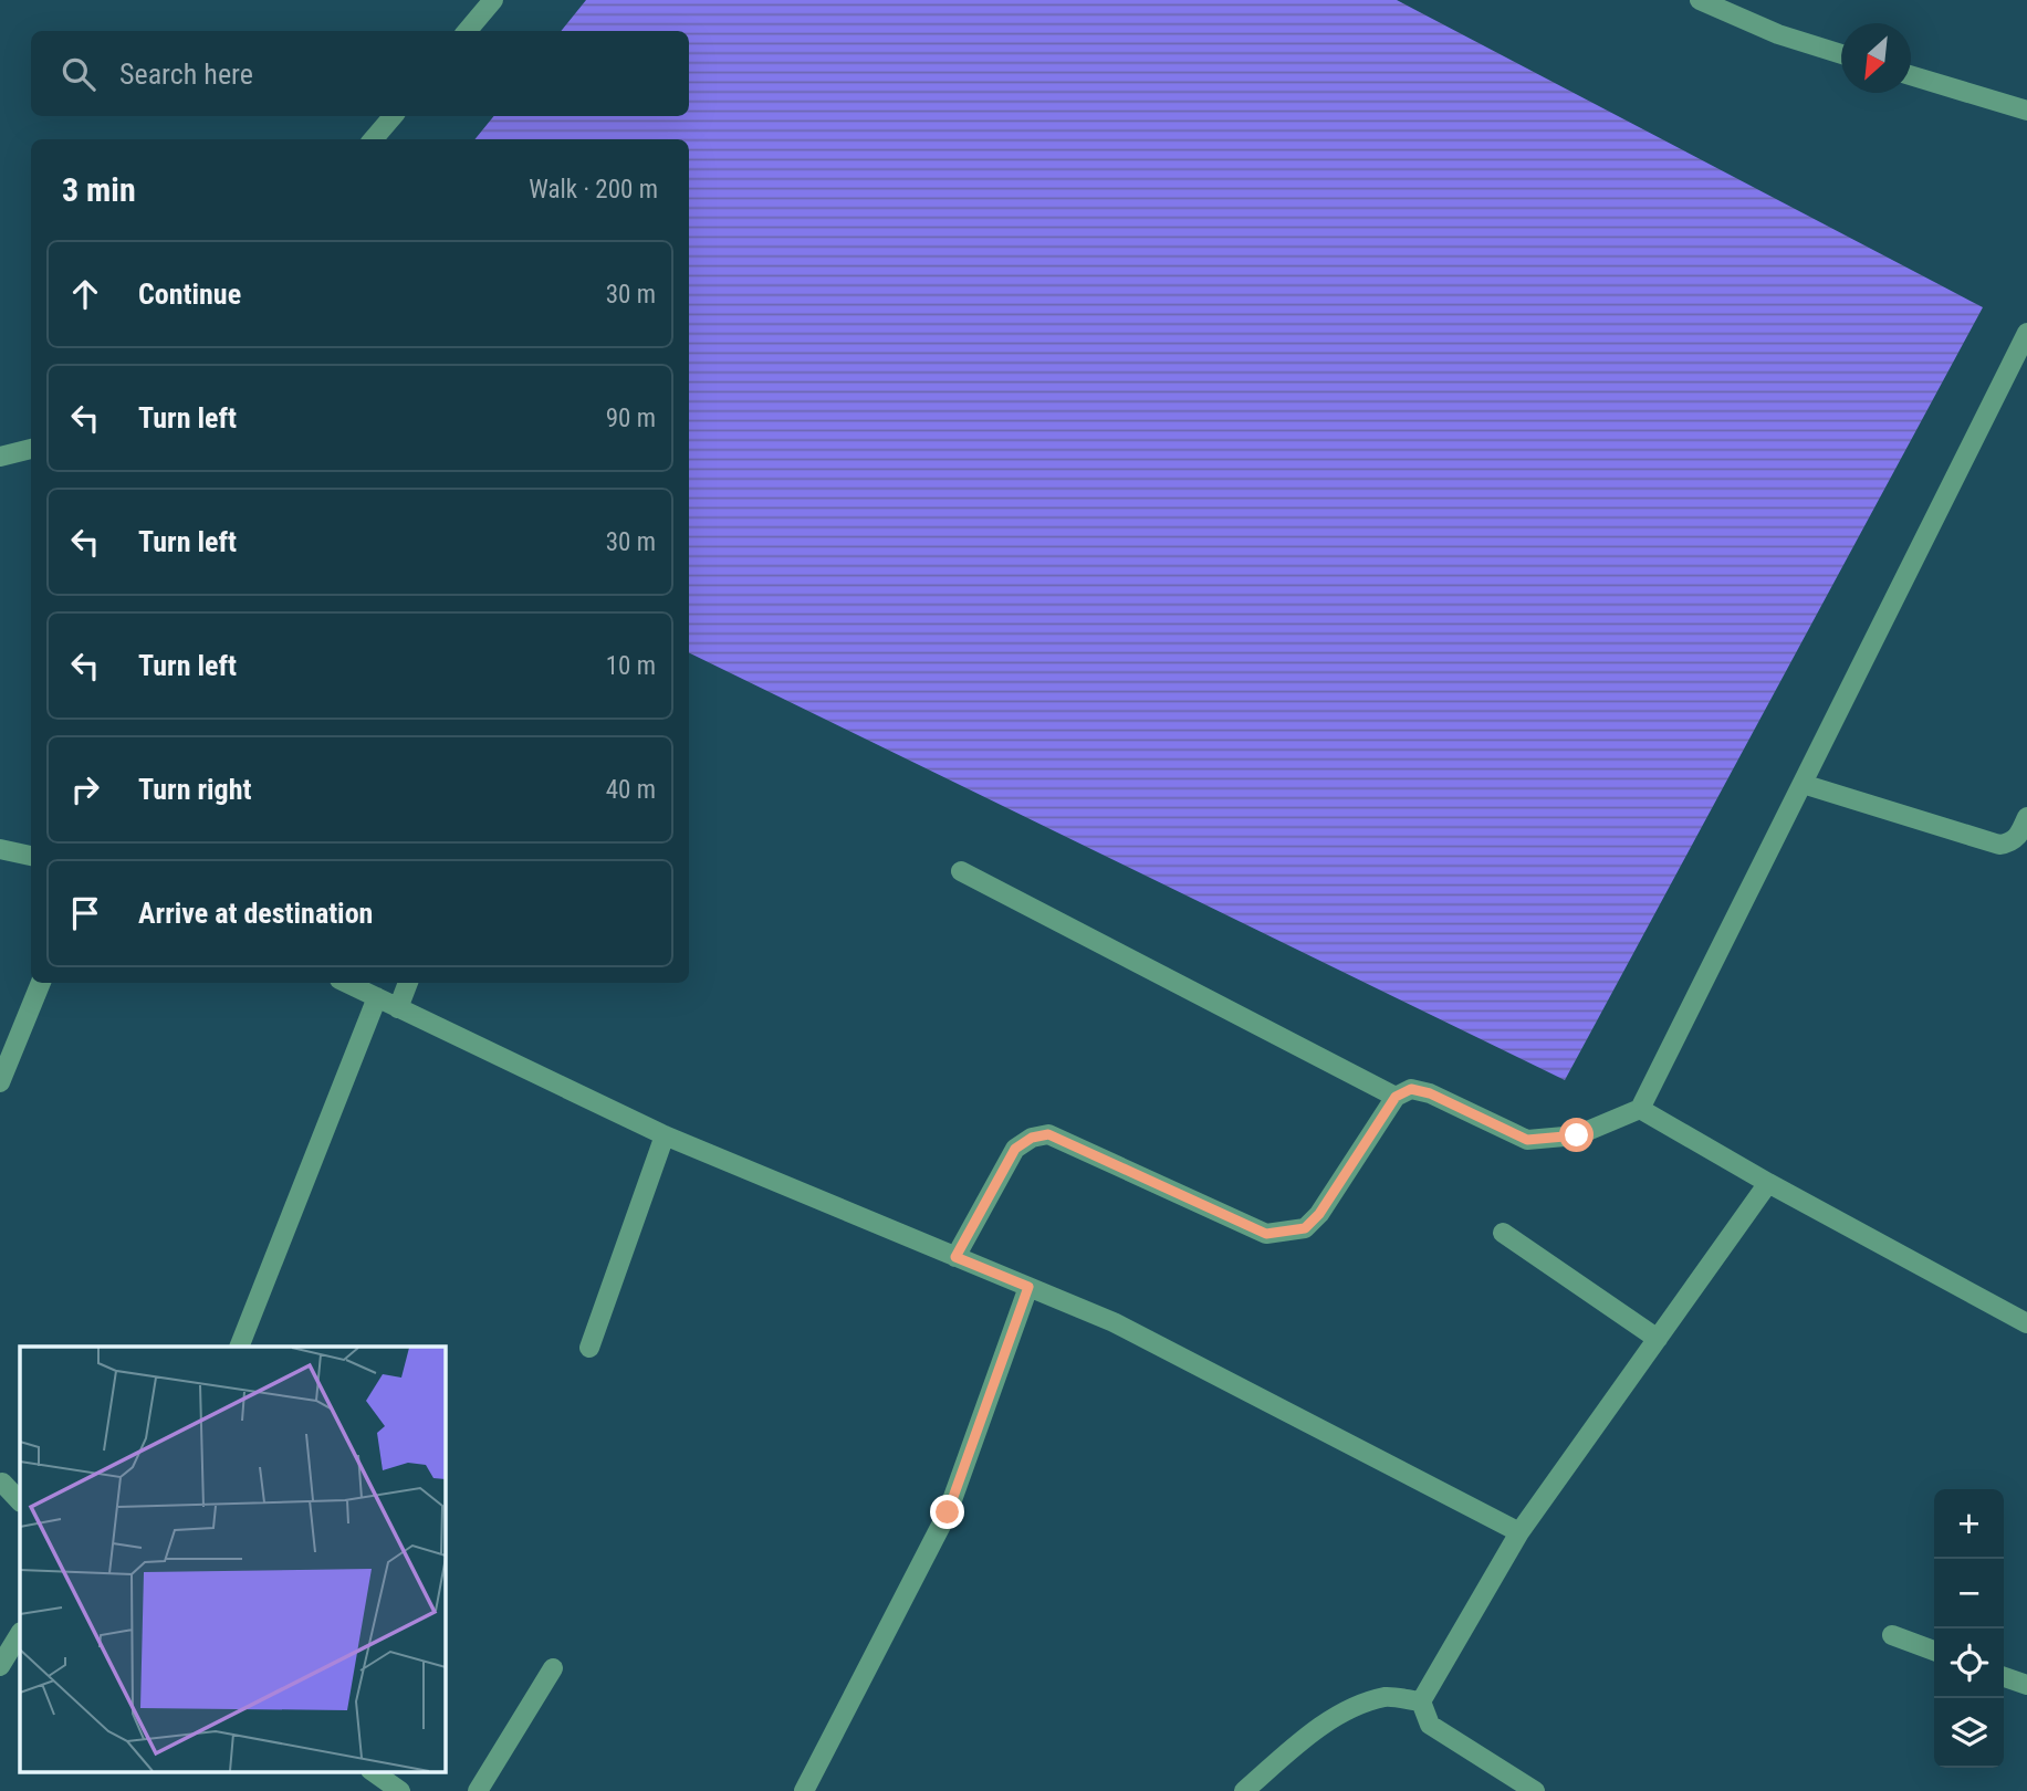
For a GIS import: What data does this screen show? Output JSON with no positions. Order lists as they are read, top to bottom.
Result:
{
  "north": "bottom left",
  "page": {
    "search": "Search here",
    "heading": ["3 min", "Walk · 200 m"],
    "list": [
      ["Continue", "30 m"],
      ["Turn left", "90 m"],
      ["Turn left", "30 m"],
      ["Turn left", "10 m"],
      ["Turn right", "40 m"],
      "Arrive at destination"
    ],
    "map_buttons": ["+", "−"]
  }
}
